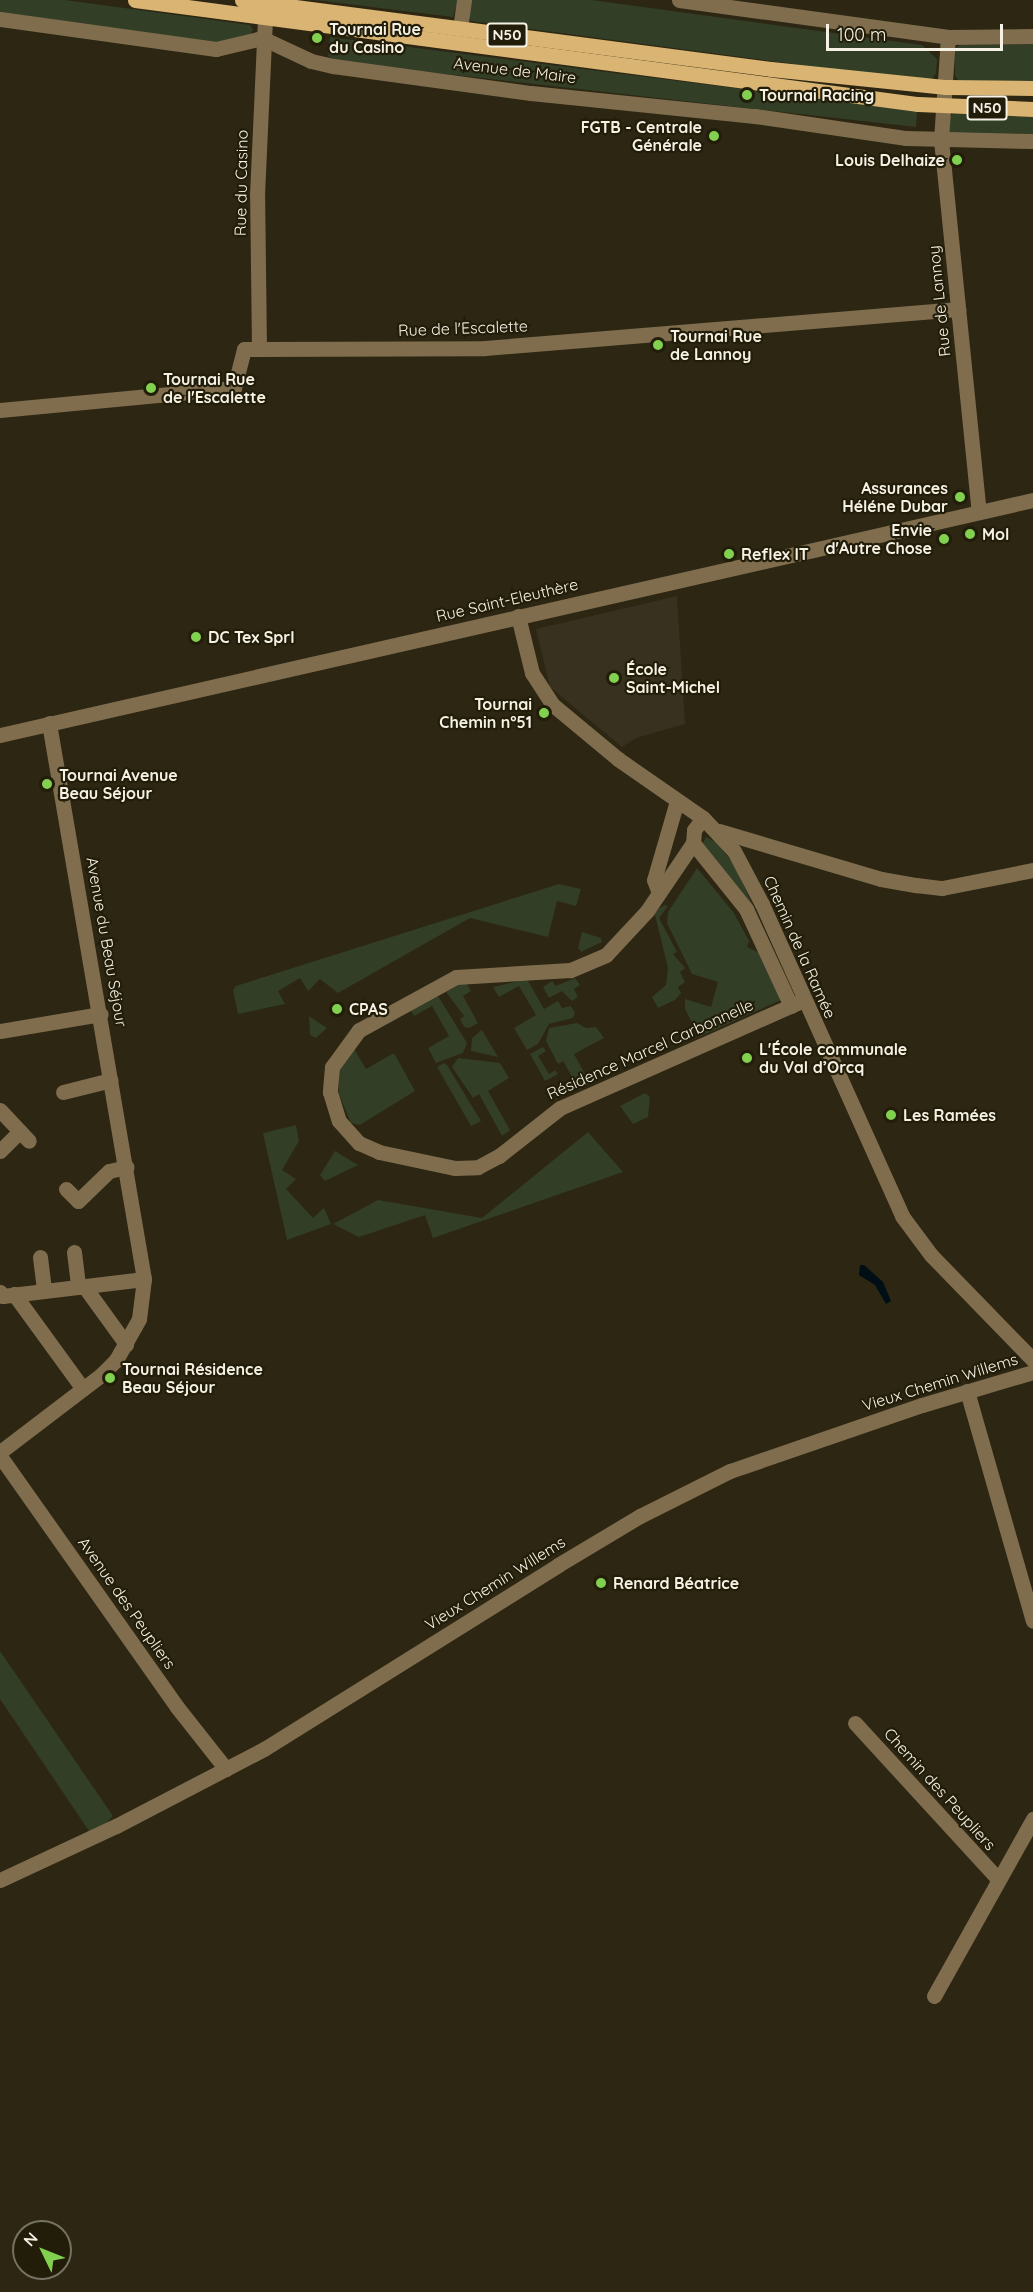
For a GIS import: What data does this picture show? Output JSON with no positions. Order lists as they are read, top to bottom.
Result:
{
  "streets": {
    "main road": ["N50", "Avenue de Maire"],
    "street": [
      "Rue du Casino",
      "Rue de Lannoy",
      "Rue de l'Escalette",
      "Rue Saint-Eleuthère",
      "Avenue du Beau Séjour",
      "Chemin de la Ramée",
      "Résidence Marcel Carbonnelle",
      "Vieux Chemin Willems",
      "Avenue des Peupliers",
      "Chemin des Peupliers"
    ]
  },
  "crossings": [
    ["Avenue de Maire", "Rue du Casino"],
    ["Avenue de Maire", "Rue de Lannoy"],
    ["Rue du Casino", "Rue de l'Escalette"],
    ["Rue de Lannoy", "Rue de l'Escalette"],
    ["Rue de Lannoy", "Rue Saint-Eleuthère"],
    ["Rue Saint-Eleuthère", "Avenue du Beau Séjour"],
    ["Rue Saint-Eleuthère", "Chemin de la Ramée"],
    ["Avenue du Beau Séjour", "Avenue des Peupliers"],
    ["Chemin de la Ramée", "Résidence Marcel Carbonnelle"],
    ["Vieux Chemin Willems", "Avenue des Peupliers"]
  ],
  "places": [
    "Tournai Rue du Casino",
    "Tournai Racing",
    "FGTB - Centrale Générale",
    "Louis Delhaize",
    "Tournai Rue de Lannoy",
    "Tournai Rue de l'Escalette",
    "Assurances Héléne Dubar",
    "Mol",
    "Envie d'Autre Chose",
    "Reflex IT",
    "DC Tex Sprl",
    "École Saint-Michel",
    "Tournai Chemin n°51",
    "Tournai Avenue Beau Séjour",
    "CPAS",
    "L'École communale du Val d’Orcq",
    "Les Ramées",
    "Tournai Résidence Beau Séjour",
    "Renard Béatrice"
  ],
  "scale_bar": "100 m",
  "north": "top left"
}
